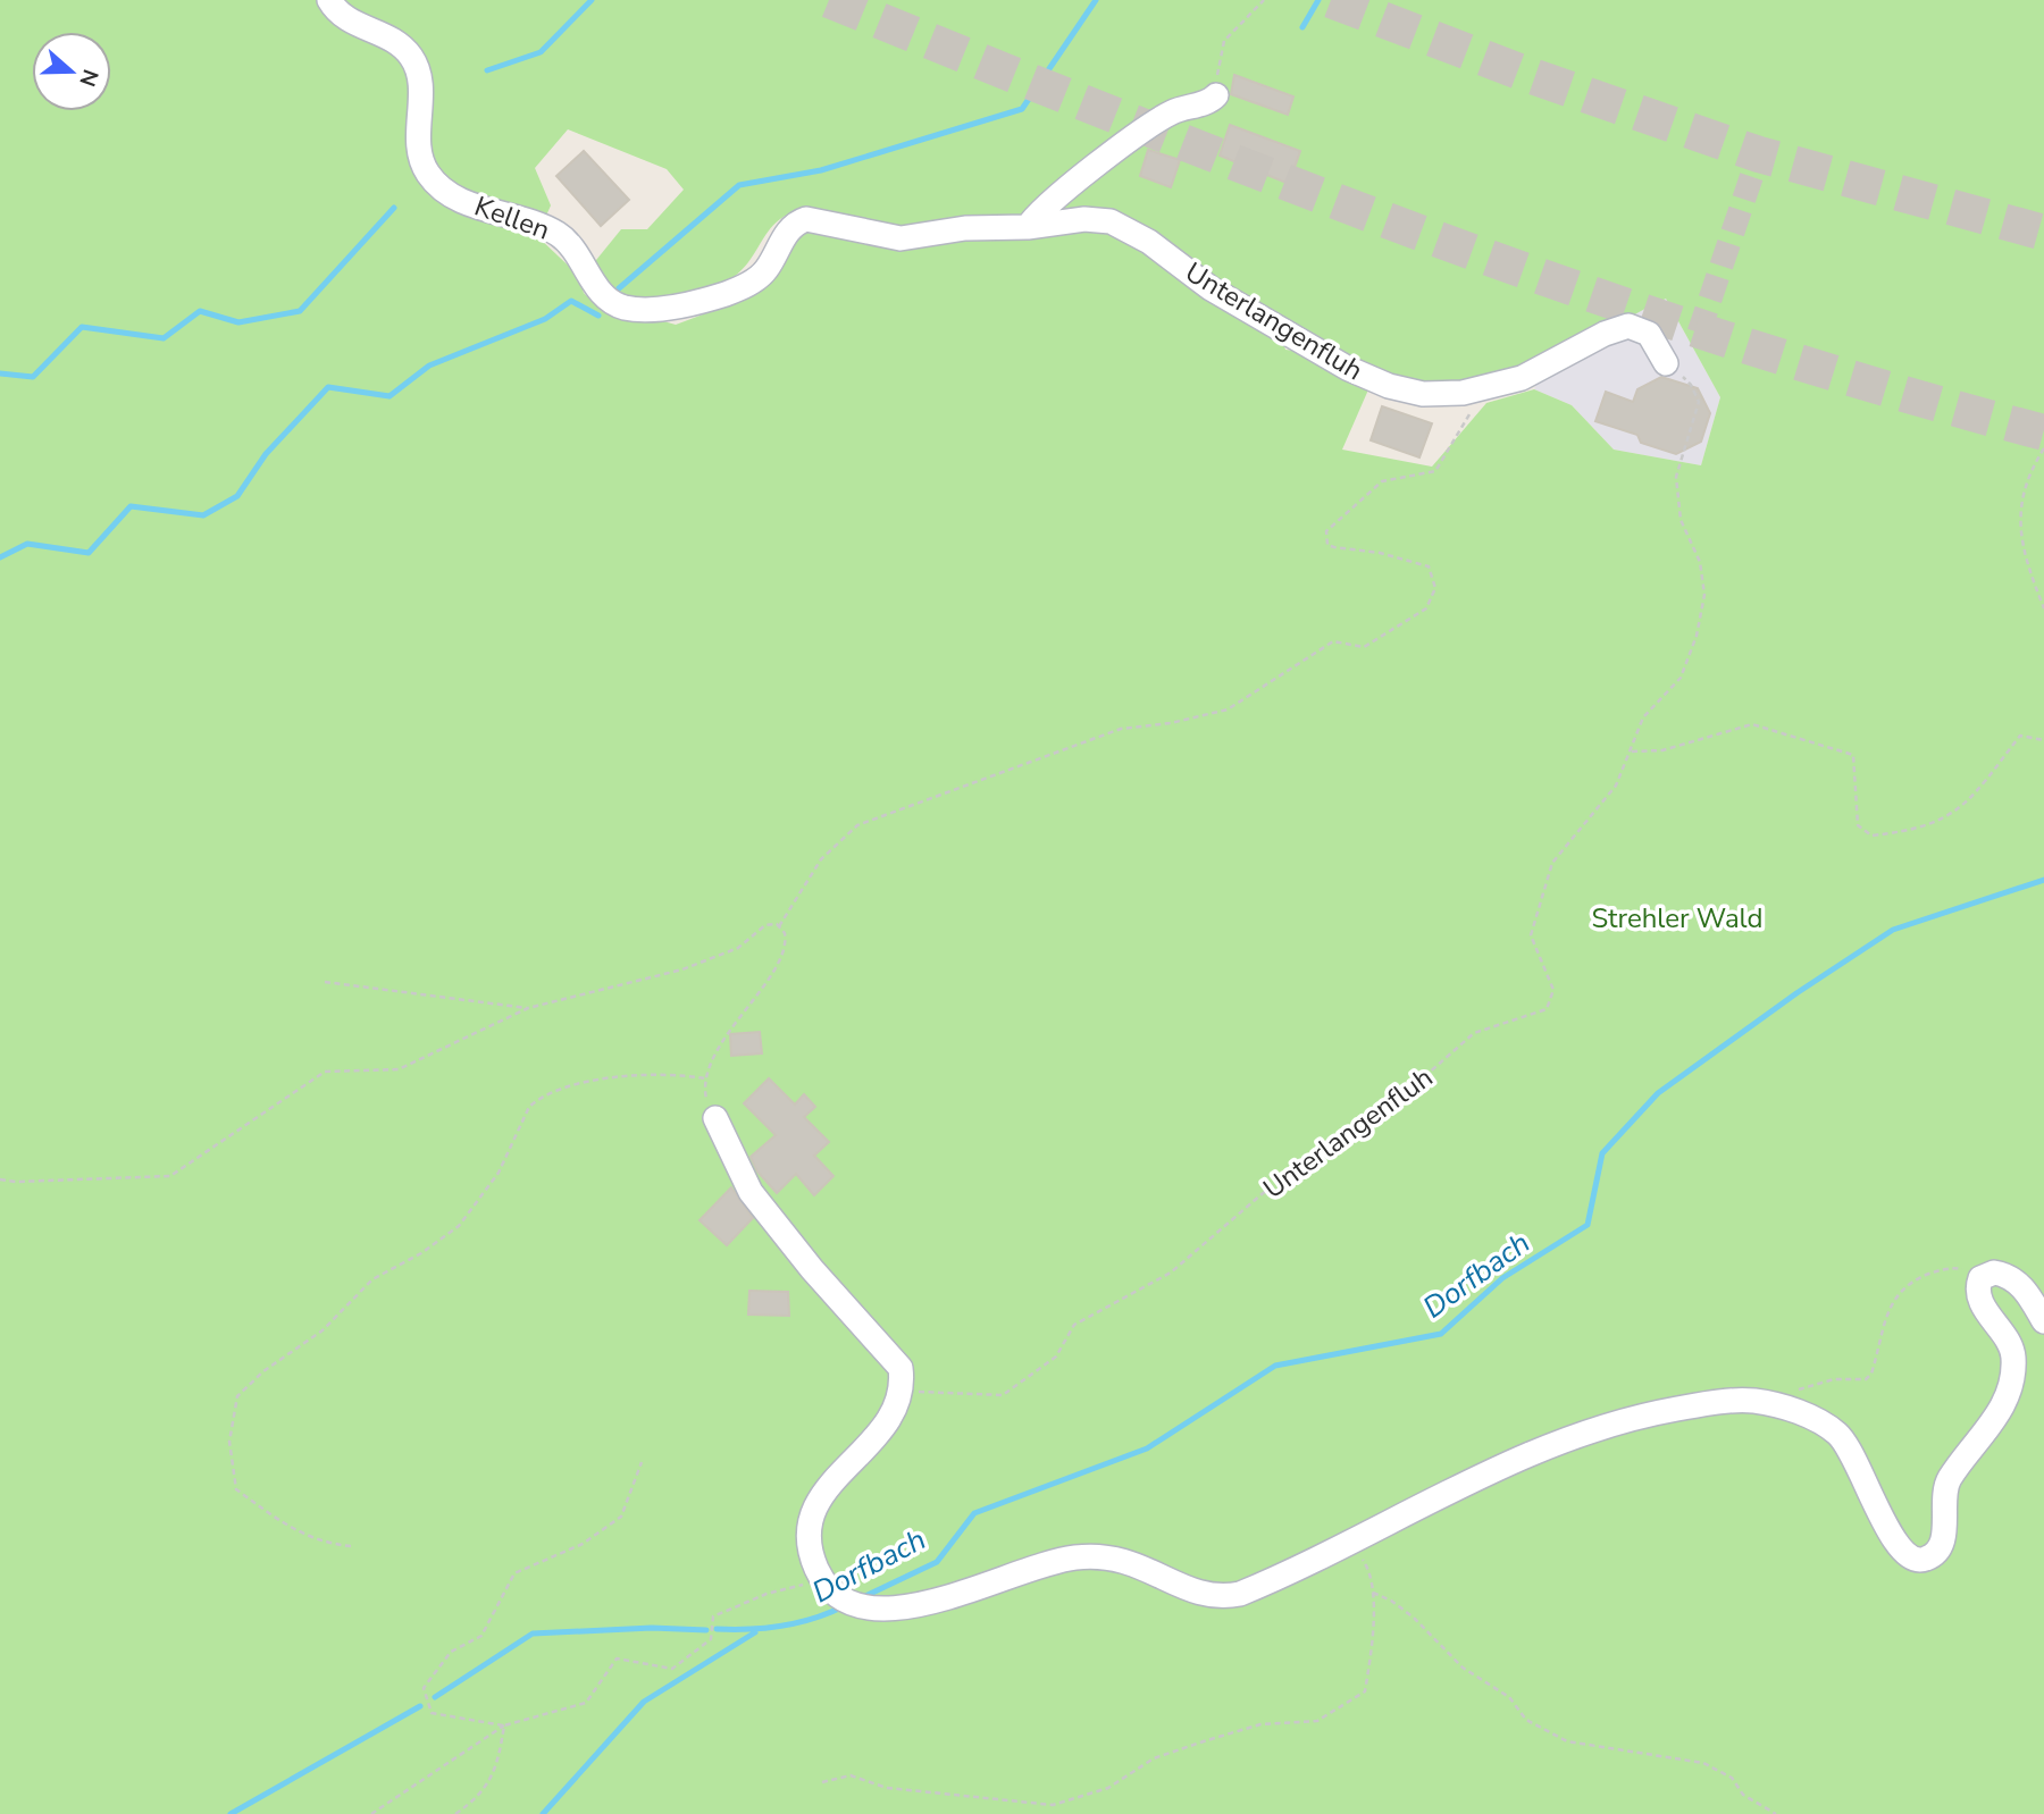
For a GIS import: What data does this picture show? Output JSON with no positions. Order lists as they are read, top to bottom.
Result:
{
  "streets": {
    "street": ["Kellen", "Unterlangenfluh"]
  },
  "crossings": [
    ["Kellen", "Unterlangenfluh"]
  ],
  "water": ["Dorfbach"],
  "parks": ["Strehler Wald"],
  "north": "right"
}
